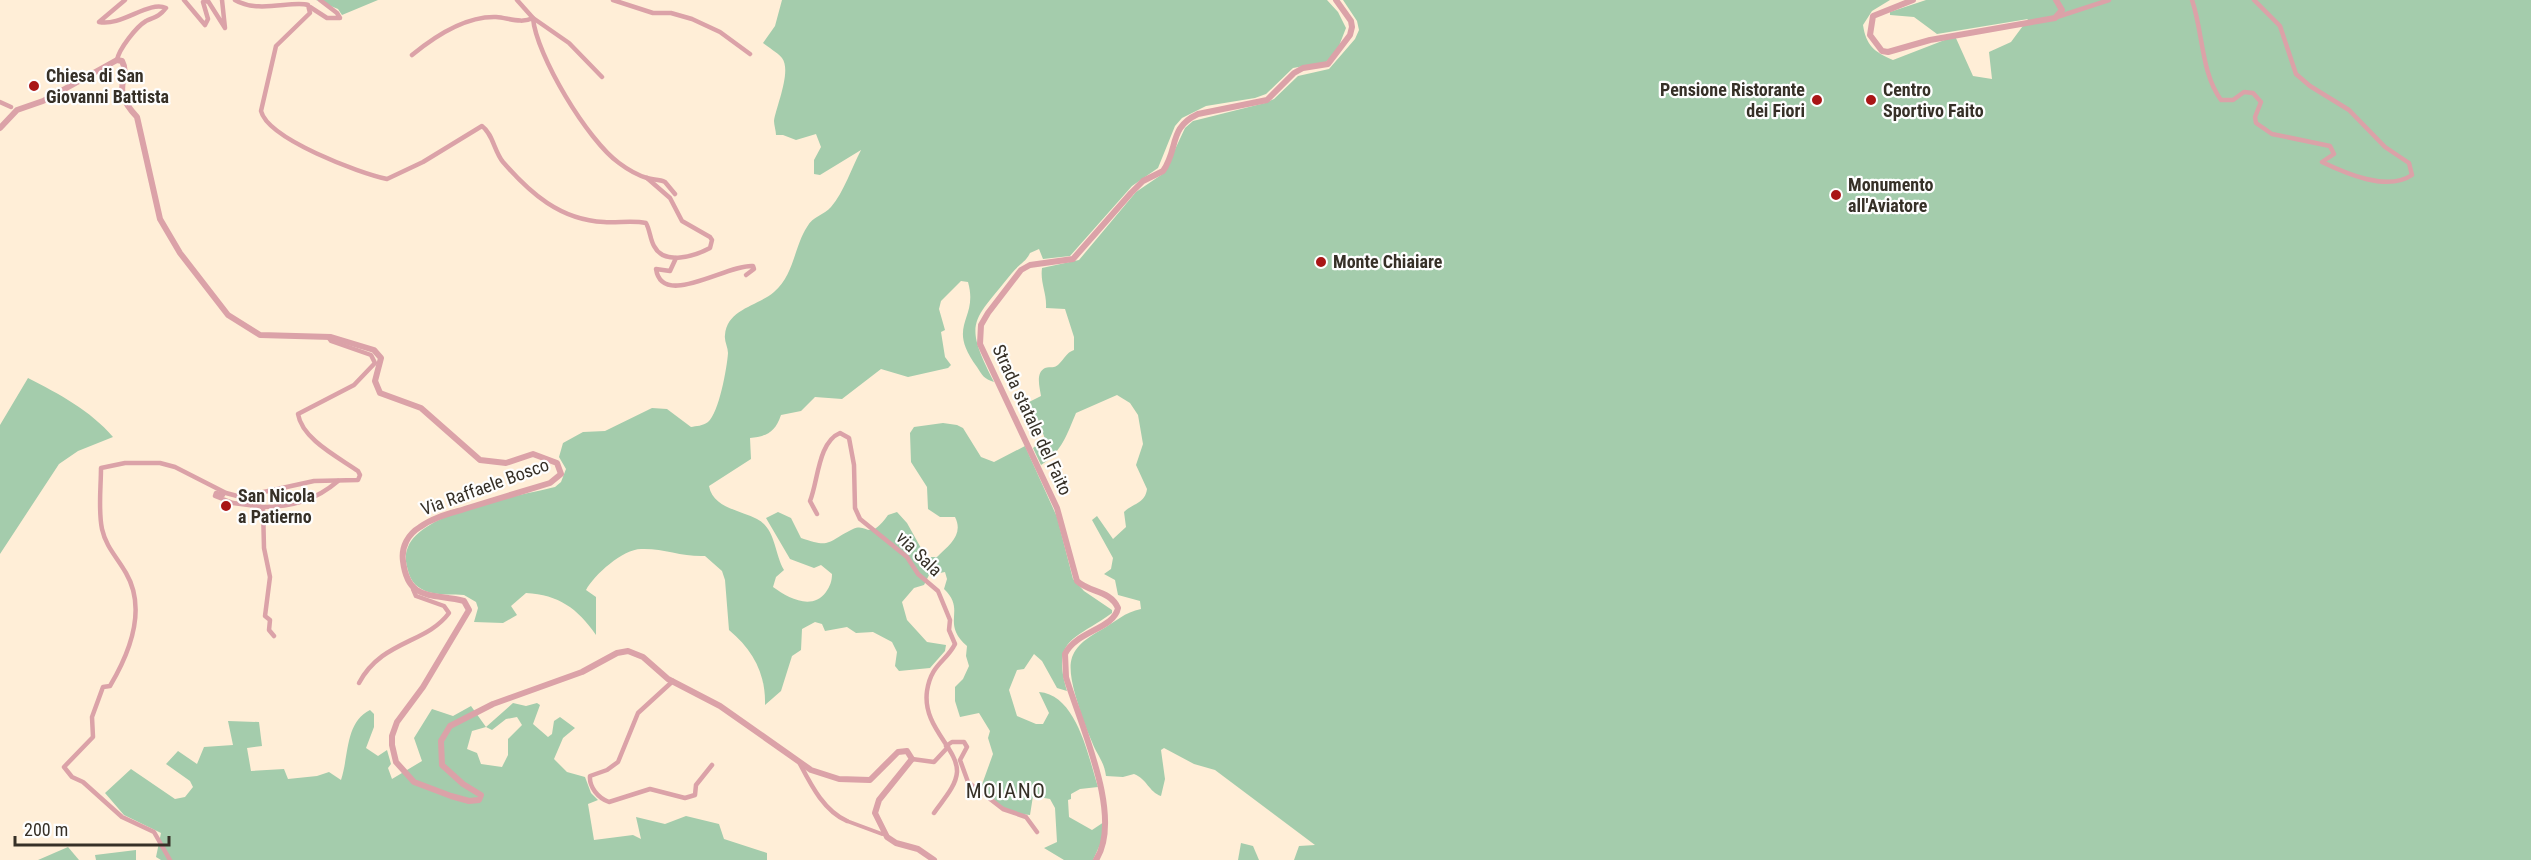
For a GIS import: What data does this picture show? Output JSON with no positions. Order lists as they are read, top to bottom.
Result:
{
  "streets": {
    "street": ["Strada statale del Faito", "Via Raffaele Bosco", "via Sala"]
  },
  "districts": ["MOIANO"],
  "places": [
    "Chiesa di San Giovanni Battista",
    "Pensione Ristorante dei Fiori",
    "Centro Sportivo Faito",
    "Monumento all'Aviatore",
    "Monte Chiaiare",
    "San Nicola a Patierno"
  ],
  "scale_bar": "200 m"
}
